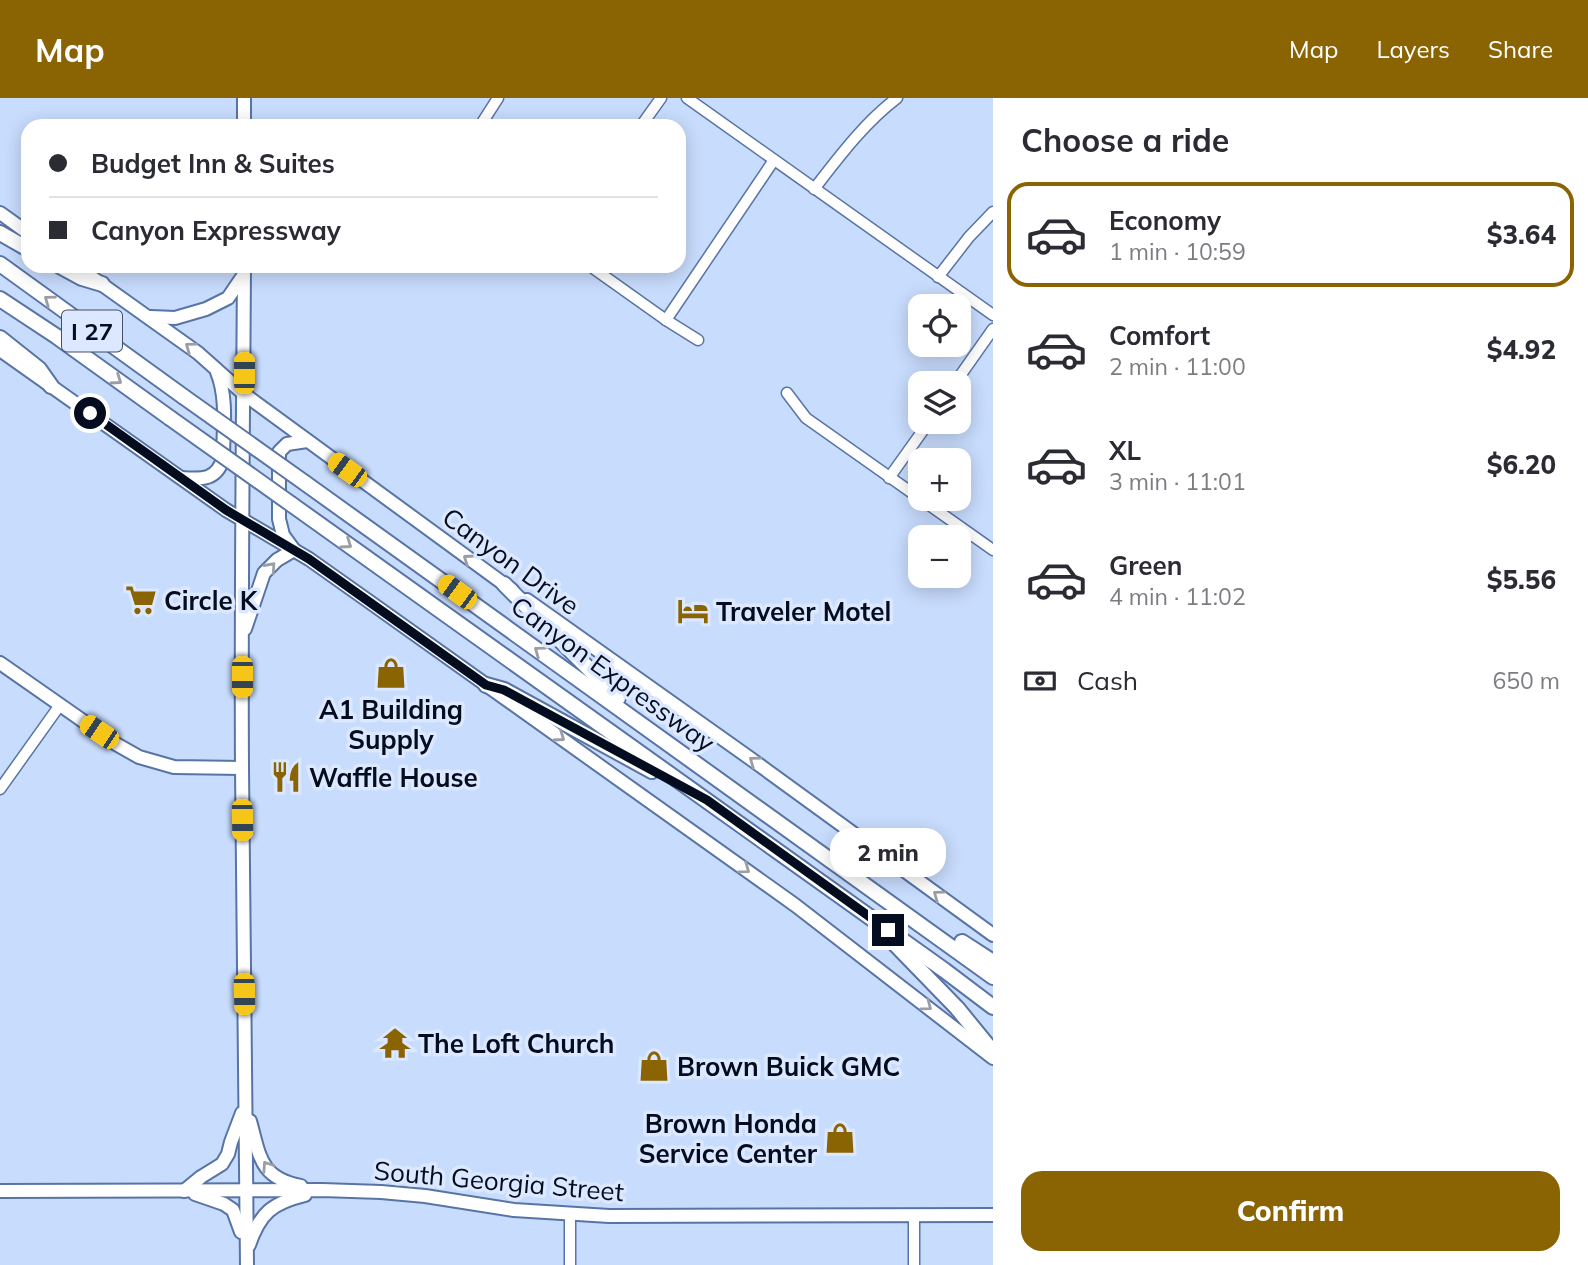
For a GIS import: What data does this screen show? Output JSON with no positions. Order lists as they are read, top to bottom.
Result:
{
  "streets": {
    "highway": ["I 27", "Canyon Expressway"],
    "main road": ["Canyon Drive", "South Georgia Street"]
  },
  "places": {
    "supermarket": ["Circle K"],
    "hotel": ["Traveler Motel"],
    "shop": ["A1 Building Supply", "Brown Buick GMC", "Brown Honda Service Center"],
    "restaurant": ["Waffle House"],
    "temple": ["The Loft Church"]
  },
  "page": {
    "header": "Map",
    "nav": ["Map", "Layers", "Share"],
    "heading": "Choose a ride",
    "banner": ["Budget Inn & Suites", "Canyon Expressway"],
    "list": [
      {
        "name": "Economy",
        "note": "1 min · 10:59",
        "value": "$3.64"
      },
      {
        "name": "Comfort",
        "note": "2 min · 11:00",
        "value": "$4.92"
      },
      {
        "name": "XL",
        "note": "3 min · 11:01",
        "value": "$6.20"
      },
      {
        "name": "Green",
        "note": "4 min · 11:02",
        "value": "$5.56"
      }
    ],
    "map_buttons": ["+", "−"],
    "pay": ["Cash", "650 m"],
    "bubble": "2 min",
    "buttons": "Confirm"
  }
}
